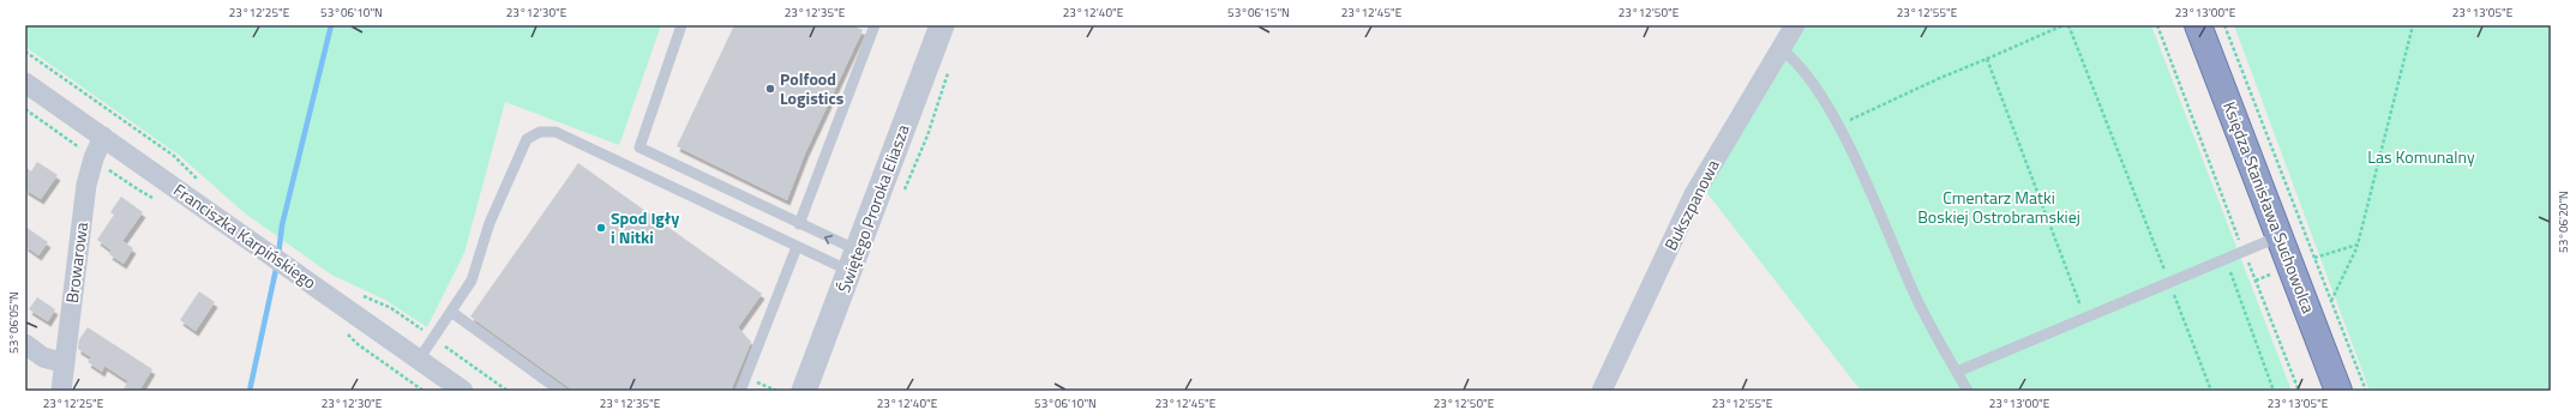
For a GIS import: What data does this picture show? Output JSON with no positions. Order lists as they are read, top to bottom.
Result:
{
  "streets": {
    "highway": ["Księdza Stanisława Suchowolca"],
    "street": [
      "Bukszpanowa",
      "Świętego Proroka Eliasza",
      "Franciszka Karpińskiego",
      "Browarowa"
    ]
  },
  "crossings": [
    ["Franciszka Karpińskiego", "Browarowa"]
  ],
  "parks": ["Las Komunalny", "Cmentarz Matki Boskiej Ostrobramskiej"],
  "places": ["Polfood Logistics", "Spod Igły i Nitki"],
  "coordinates": [
    "23°12'25\"E",
    "53°06'10\"N",
    "23°12'30\"E",
    "23°12'35\"E",
    "23°12'40\"E",
    "53°06'15\"N",
    "23°12'45\"E",
    "23°12'50\"E",
    "23°12'55\"E",
    "23°13'00\"E",
    "23°13'05\"E",
    "53°06'20\"N",
    "53°06'05\"N"
  ]
}
